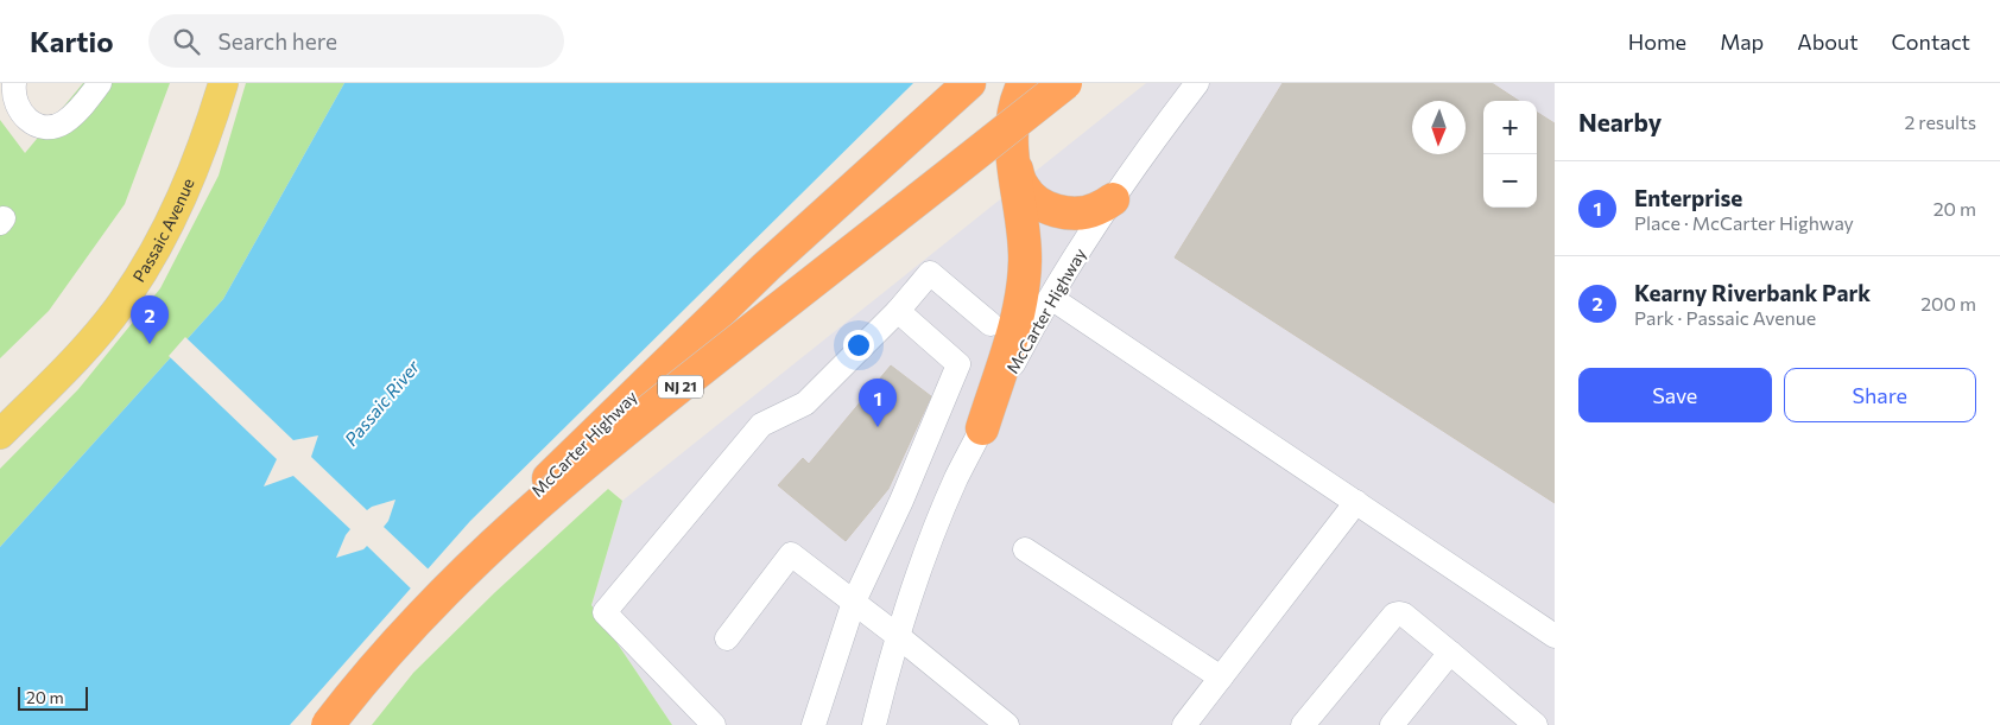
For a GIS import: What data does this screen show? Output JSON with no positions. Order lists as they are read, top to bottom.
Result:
{
  "streets": {
    "highway": ["McCarter Highway", "NJ 21"],
    "main road": ["Passaic Avenue"]
  },
  "water": ["Passaic River"],
  "scale_bar": "20 m",
  "north": "bottom",
  "page": {
    "header": "Kartio",
    "search": "Search here",
    "nav": [
      "Home",
      "Map",
      "About",
      "Contact"
    ],
    "heading": ["Nearby", "2 results"],
    "map_buttons": ["+", "−"],
    "list": [
      {
        "mark": "1",
        "name": "Enterprise",
        "note": "Place · McCarter Highway",
        "value": "20 m"
      },
      {
        "mark": "2",
        "name": "Kearny Riverbank Park",
        "note": "Park · Passaic Avenue",
        "value": "200 m"
      }
    ],
    "pins": ["2", "1"],
    "buttons": ["Save", "Share"],
    "scale": "20 m"
  }
}
